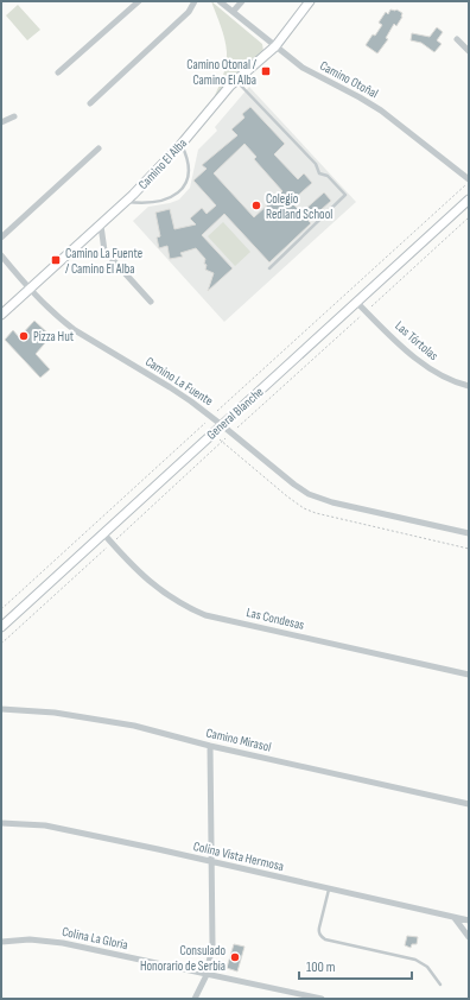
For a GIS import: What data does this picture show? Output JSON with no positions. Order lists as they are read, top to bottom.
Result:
{
  "streets": {
    "main road": ["Camino El Alba", "General Blanche"],
    "street": [
      "Camino Otoñal",
      "Las Tórtolas",
      "Camino La Fuente",
      "Las Condesas",
      "Camino Mirasol",
      "Colina Vista Hermosa",
      "Colina La Gloria"
    ]
  },
  "crossings": [
    ["Camino Otoñal", "Camino El Alba"],
    ["Camino El Alba", "Camino La Fuente"],
    ["Las Tórtolas", "General Blanche"],
    ["Camino La Fuente", "General Blanche"],
    ["General Blanche", "Las Condesas"]
  ],
  "places": {
    "transit": ["Camino Otonal / Camino El Alba", "Camino La Fuente / Camino El Alba"],
    "other": ["Colegio Redland School", "Pizza Hut", "Consulado Honorario de Serbia"]
  },
  "scale_bar": "100 m"
}
